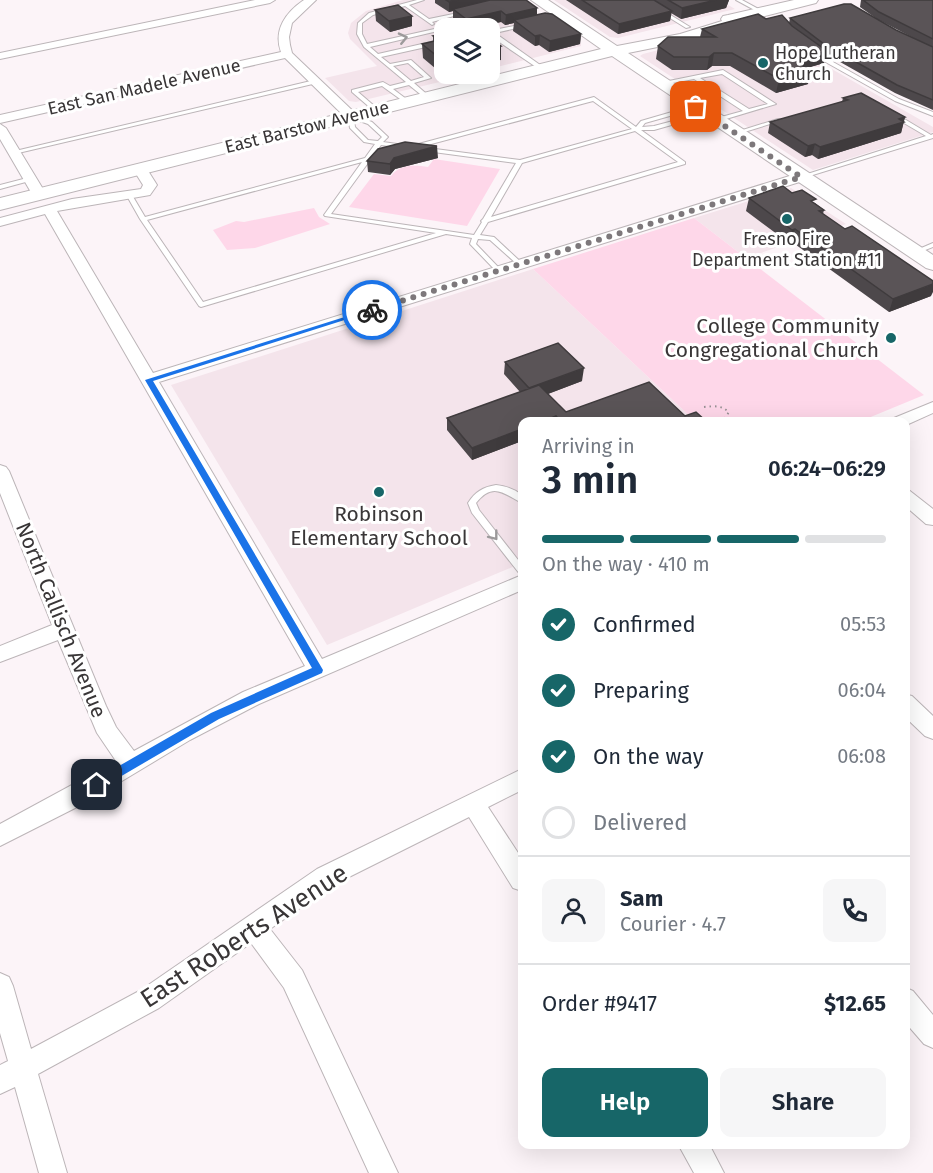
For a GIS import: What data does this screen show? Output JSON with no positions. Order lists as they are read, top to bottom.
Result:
{
  "streets": {
    "main road": ["East Barstow Avenue"],
    "street": ["East San Madele Avenue", "North Callisch Avenue", "East Roberts Avenue"]
  },
  "places": [
    "Hope Lutheran Church",
    "Fresno Fire Department Station #11",
    "College Community Congregational Church",
    "Robinson Elementary School"
  ],
  "page": {
    "heading": ["3 min", "Arriving in", "06:24–06:29"],
    "panel": [
      "Sam",
      "Courier · 4.7",
      "Order #9417",
      "$12.65"
    ],
    "bar": "On the way · 410 m",
    "list": [
      ["Confirmed", "05:53"],
      ["Preparing", "06:04"],
      ["On the way", "06:08"],
      "Delivered"
    ],
    "buttons": ["Help", "Share"]
  }
}
